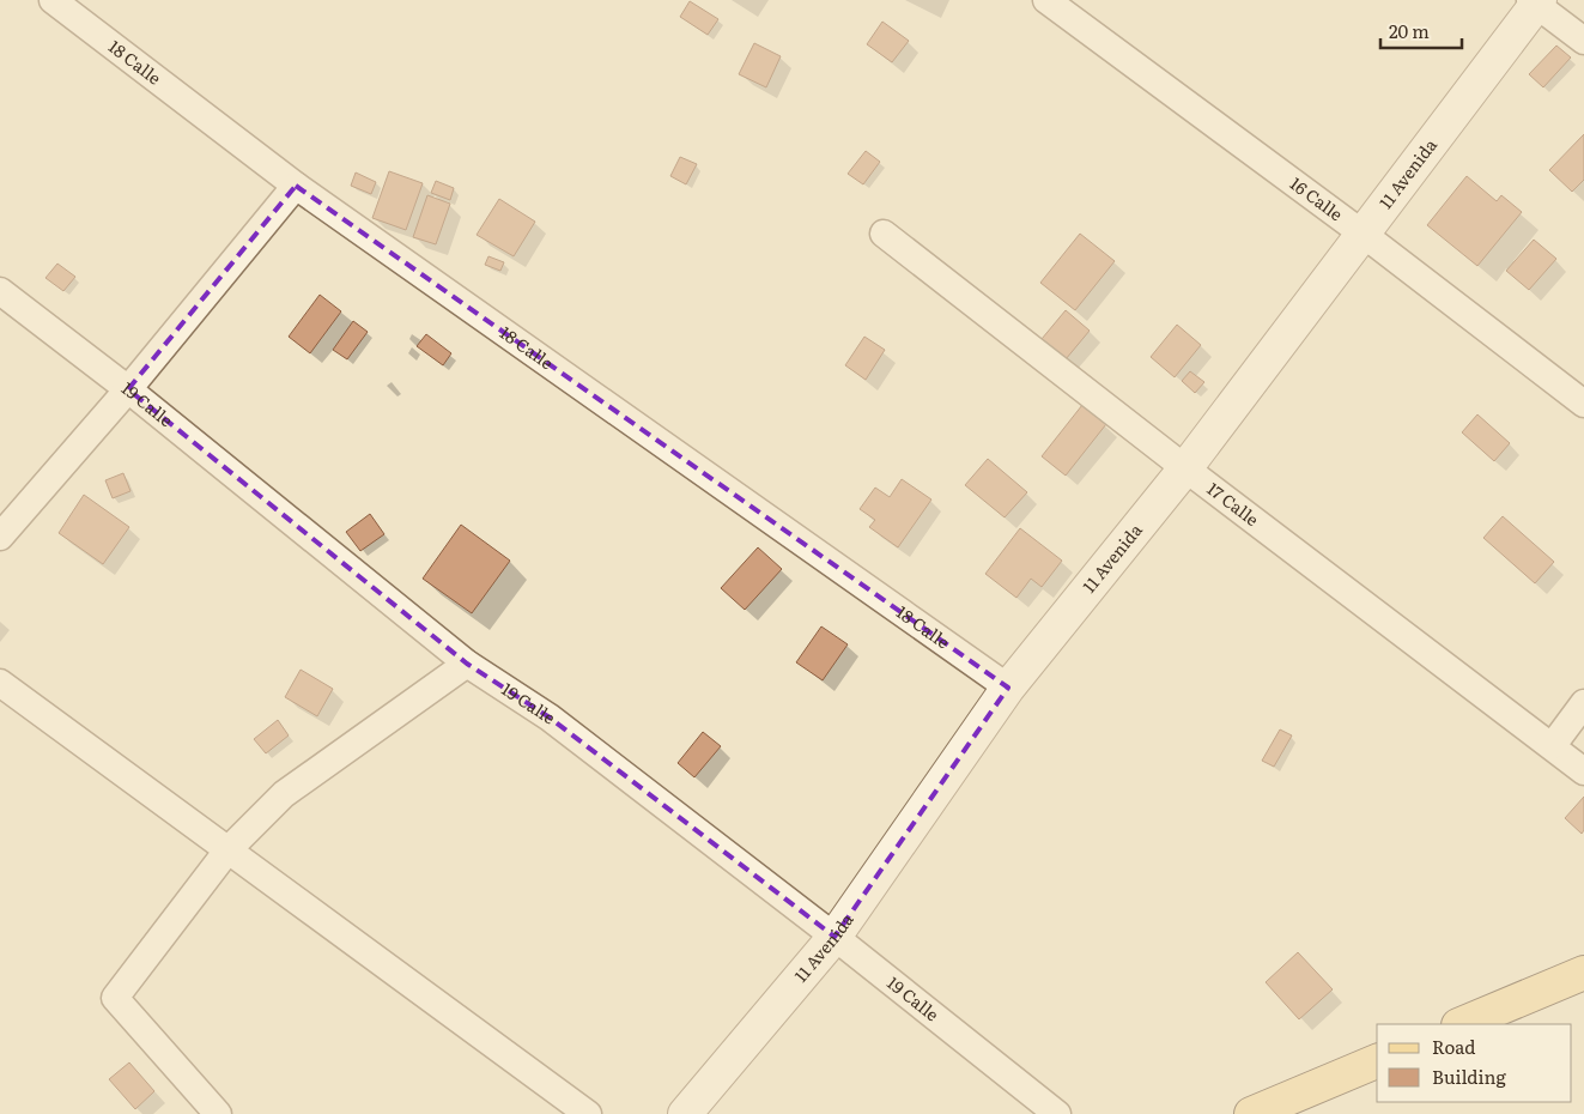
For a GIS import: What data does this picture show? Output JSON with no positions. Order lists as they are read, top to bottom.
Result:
{
  "streets": {
    "street": [
      "18 Calle",
      "11 Avenida",
      "16 Calle",
      "19 Calle",
      "17 Calle"
    ]
  },
  "crossings": [
    ["18 Calle", "11 Avenida"],
    ["11 Avenida", "16 Calle"],
    ["11 Avenida", "19 Calle"],
    ["11 Avenida", "17 Calle"]
  ],
  "legend": ["Road", "Building"],
  "scale_bar": "20 m"
}
